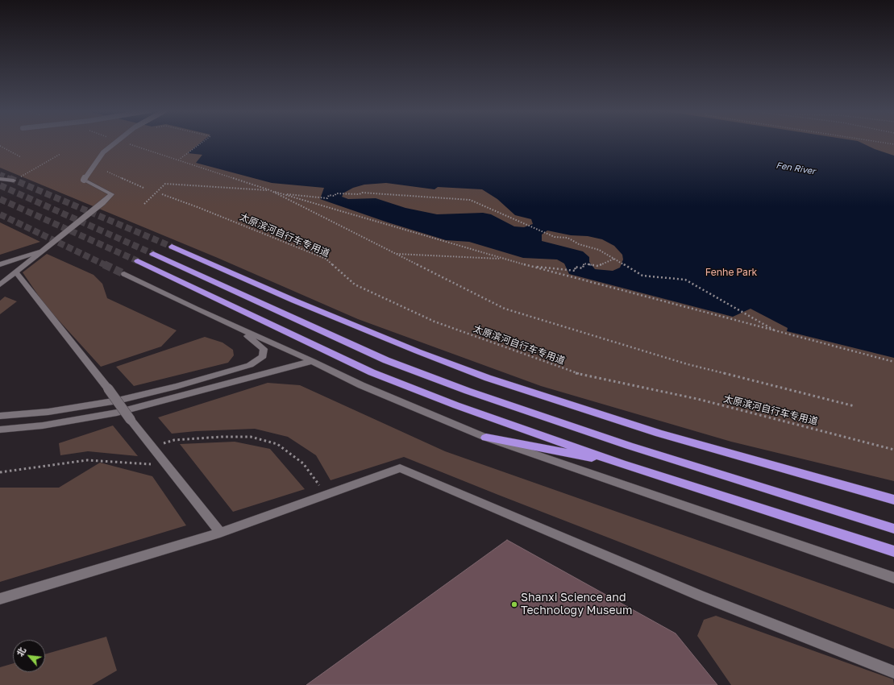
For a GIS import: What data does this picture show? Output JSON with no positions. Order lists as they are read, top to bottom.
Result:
{
  "streets": {
    "path": ["太原滨河自行车专用道"]
  },
  "water": ["Fen River"],
  "parks": ["Fenhe Park"],
  "places": ["Shanxi Science and Technology Museum"],
  "north": "top left"
}
